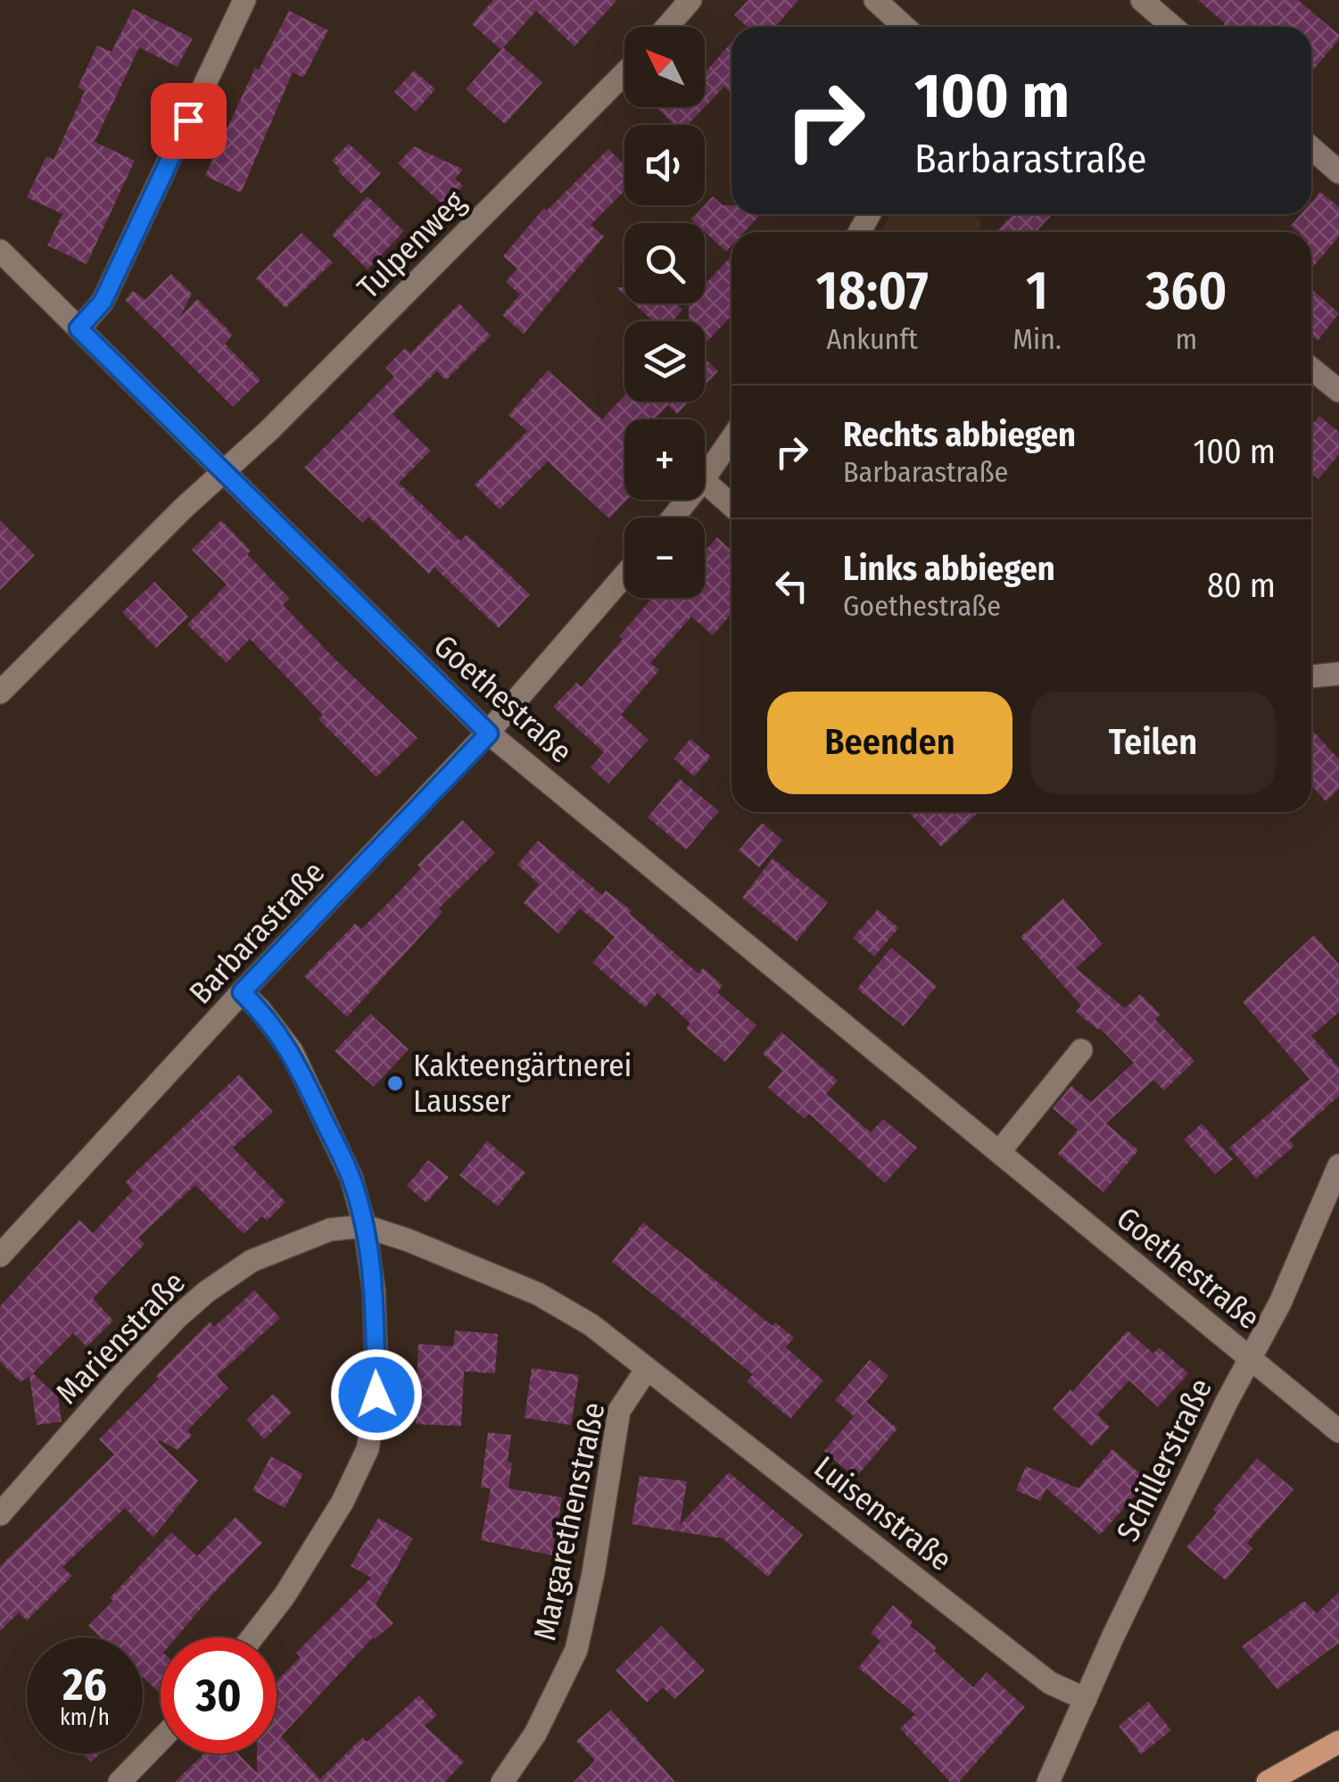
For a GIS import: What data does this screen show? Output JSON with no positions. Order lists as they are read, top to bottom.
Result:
{
  "streets": {
    "street": [
      "Tulpenweg",
      "Goethestraße",
      "Barbarastraße",
      "Marienstraße",
      "Schillerstraße",
      "Luisenstraße",
      "Margarethenstraße"
    ]
  },
  "crossings": [
    ["Tulpenweg", "Goethestraße"],
    ["Goethestraße", "Barbarastraße"],
    ["Goethestraße", "Schillerstraße"],
    ["Marienstraße", "Luisenstraße"],
    ["Marienstraße", "Margarethenstraße"],
    ["Schillerstraße", "Luisenstraße"],
    ["Luisenstraße", "Margarethenstraße"]
  ],
  "places": ["Kakteengärtnerei Lausser"],
  "north": "top left",
  "page": {
    "map_buttons": ["+", "−"],
    "turn": ["100 m", "Barbarastraße"],
    "eta": [
      "18:07",
      "Ankunft",
      "1",
      "Min.",
      "360",
      "m"
    ],
    "list": [
      {
        "name": "Rechts abbiegen",
        "note": "Barbarastraße",
        "value": "100 m"
      },
      {
        "name": "Links abbiegen",
        "note": "Goethestraße",
        "value": "80 m"
      }
    ],
    "buttons": ["Beenden", "Teilen"],
    "speed": "26 km/h",
    "limit": "30"
  }
}
